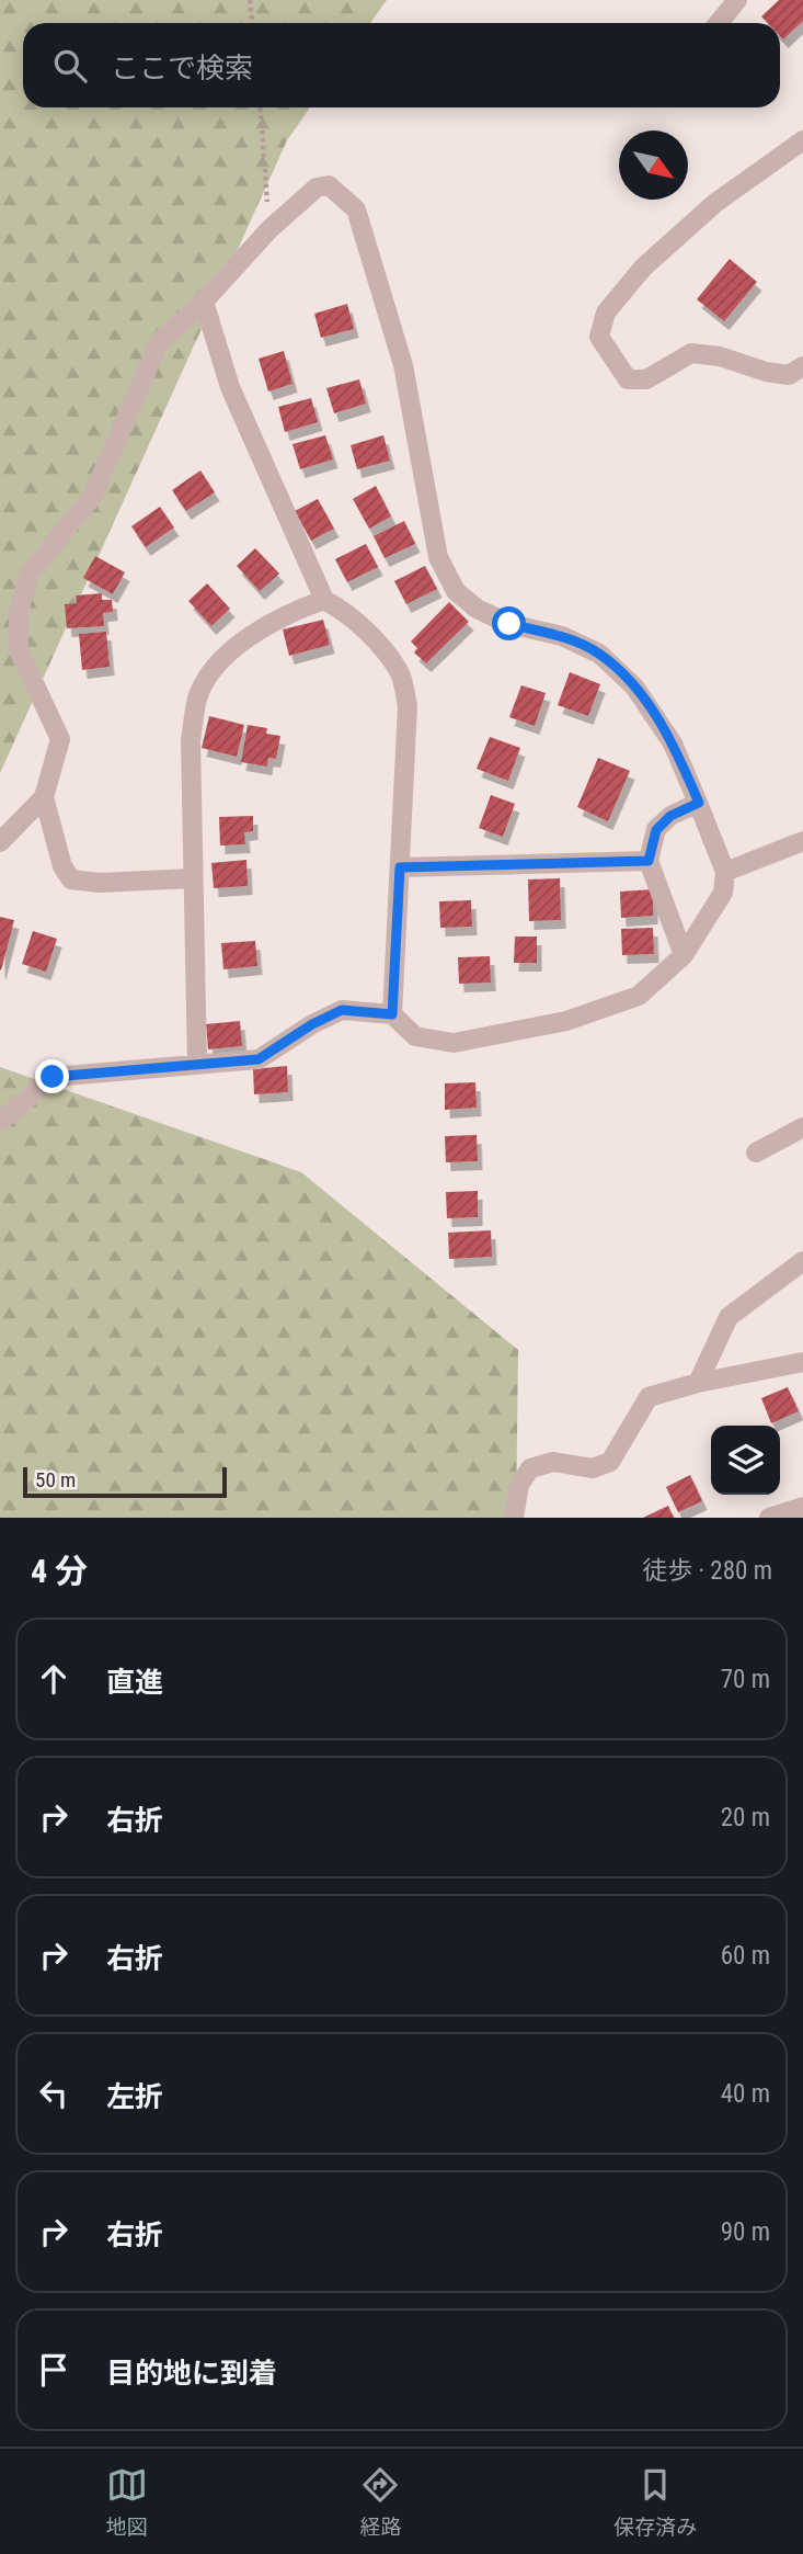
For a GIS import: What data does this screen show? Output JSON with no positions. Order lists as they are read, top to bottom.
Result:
{
  "scale_bar": "50 m",
  "north": "bottom right",
  "page": {
    "search": "ここで検索",
    "scale": "50 m",
    "heading": ["4 分", "徒歩 · 280 m"],
    "list": [
      ["直進", "70 m"],
      ["右折", "20 m"],
      ["右折", "60 m"],
      ["左折", "40 m"],
      ["右折", "90 m"],
      "目的地に到着"
    ],
    "nav": ["地図", "経路", "保存済み"]
  }
}
